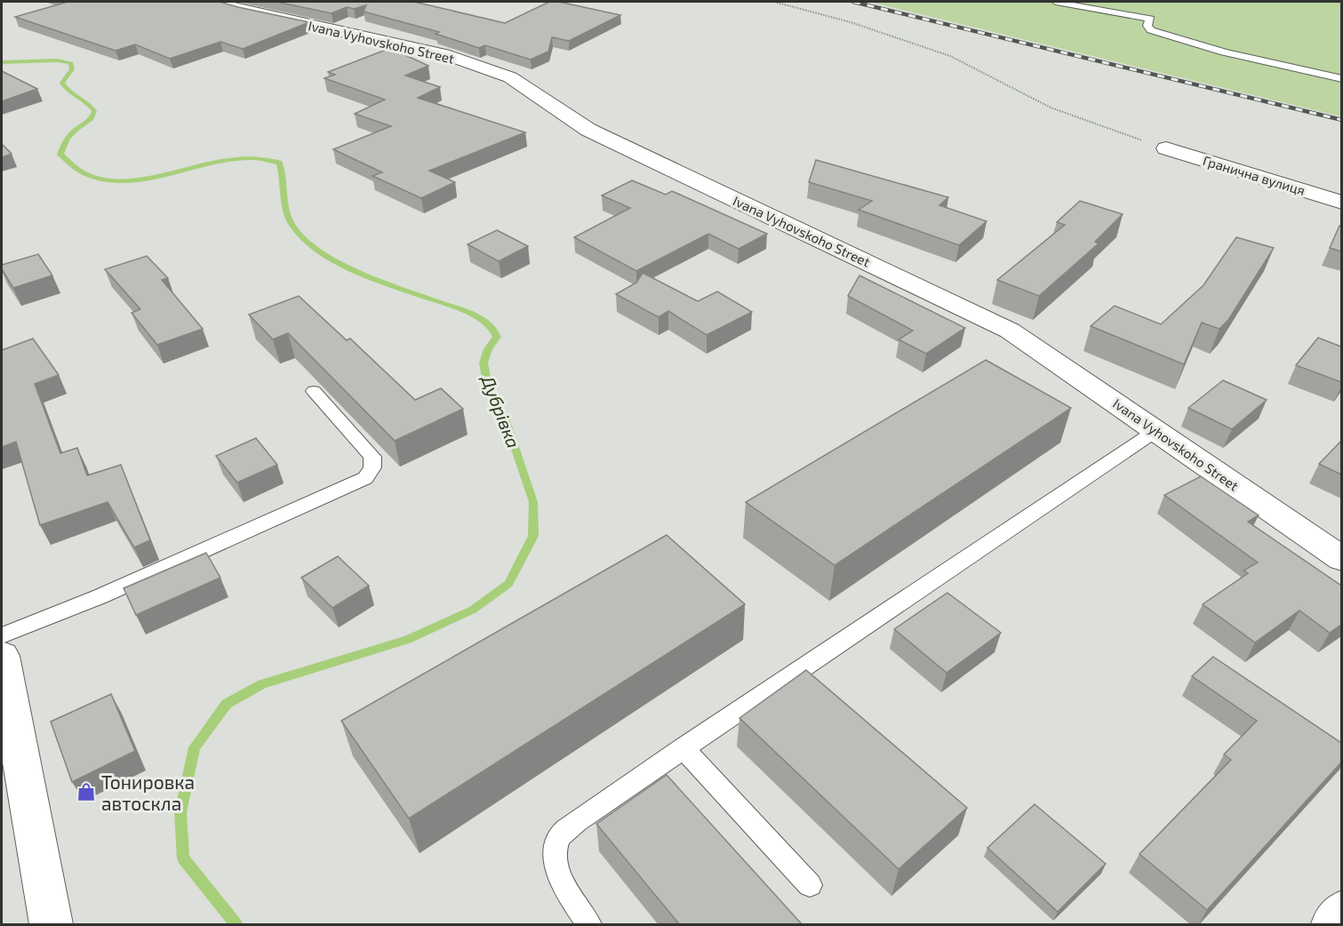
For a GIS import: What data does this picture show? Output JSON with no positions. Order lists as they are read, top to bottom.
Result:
{
  "streets": {
    "street": ["Ivana Vyhovskoho Street", "Гранична вулиця"]
  },
  "water": ["Дубрівка"],
  "places": {
    "shop": ["Тонировка автоскла"]
  }
}
